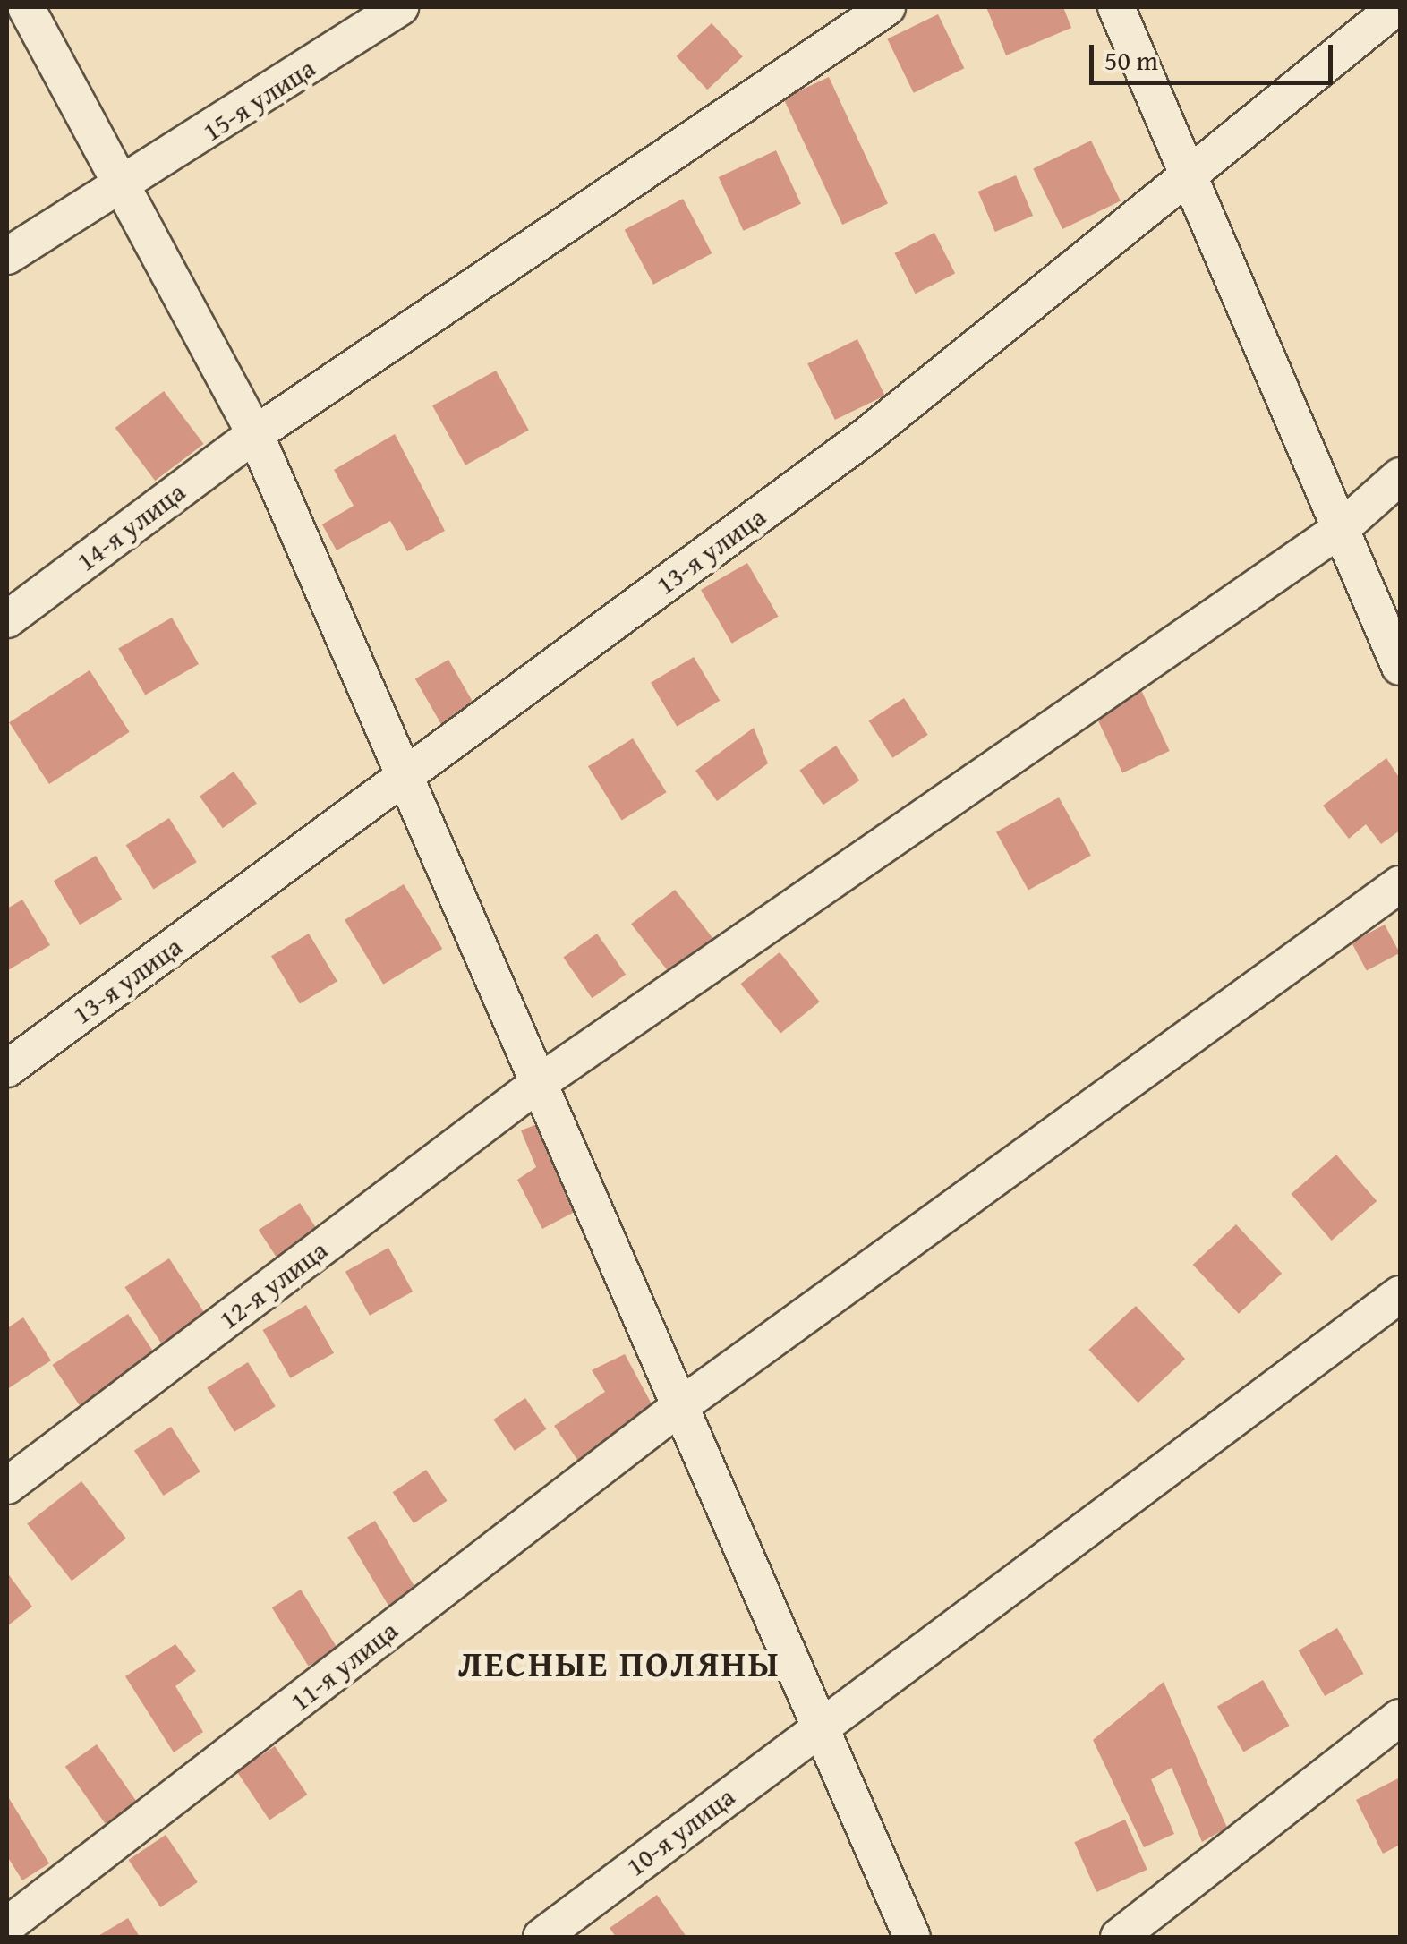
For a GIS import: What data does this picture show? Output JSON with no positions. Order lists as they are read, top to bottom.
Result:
{
  "streets": {
    "street": [
      "15-я улица",
      "14-я улица",
      "13-я улица",
      "12-я улица",
      "11-я улица",
      "10-я улица"
    ]
  },
  "districts": ["ЛЕСНЫЕ ПОЛЯНЫ"],
  "scale_bar": "50 m"
}
